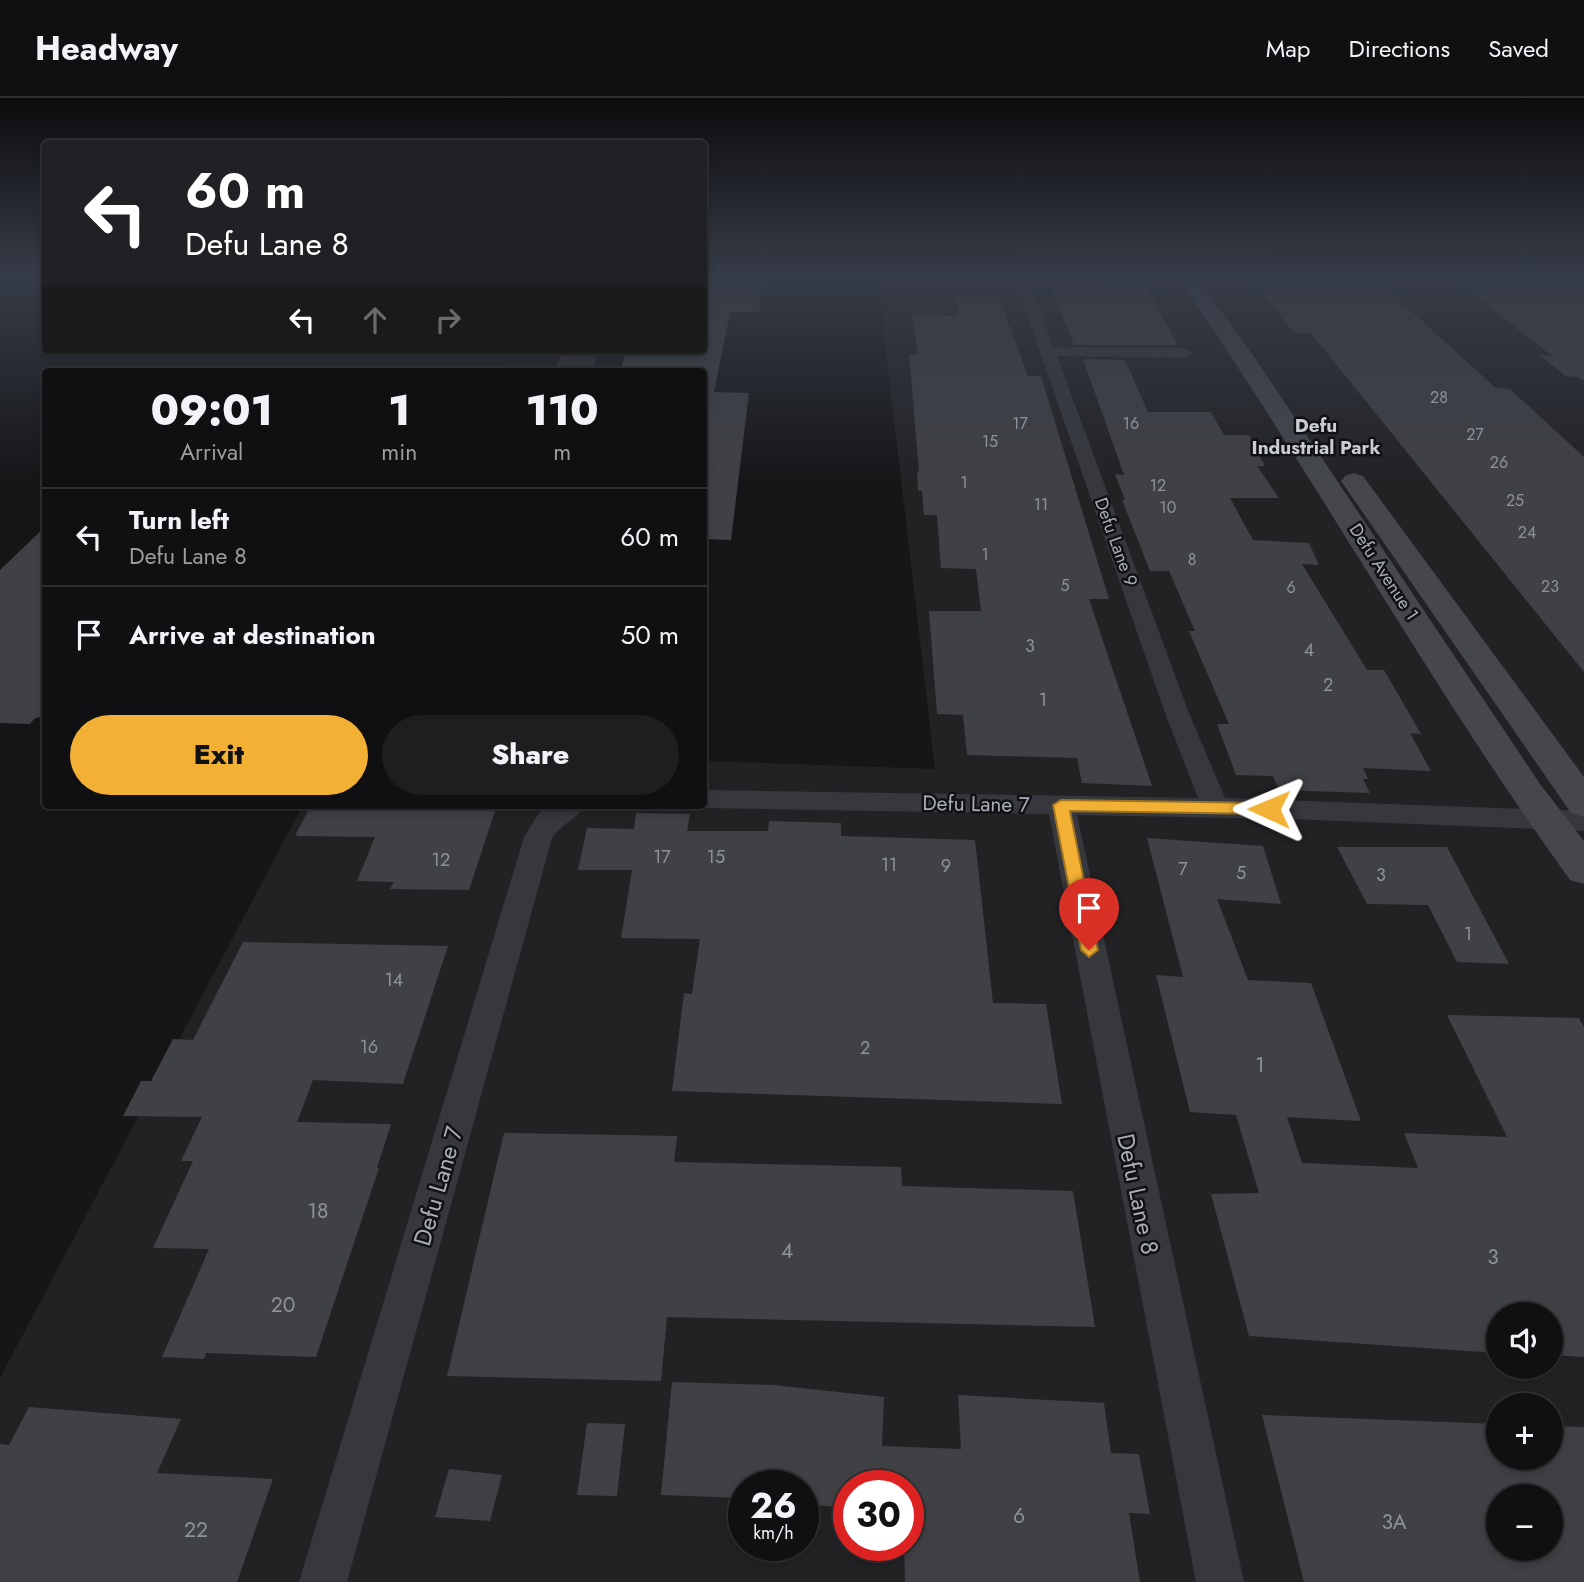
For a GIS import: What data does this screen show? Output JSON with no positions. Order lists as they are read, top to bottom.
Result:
{
  "streets": {
    "main road": ["Defu Avenue 1"],
    "street": ["Defu Lane 9", "Defu Lane 7", "Defu Lane 8"]
  },
  "crossings": [
    ["Defu Lane 9", "Defu Lane 7"],
    ["Defu Avenue 1", "Defu Lane 7"],
    ["Defu Lane 7", "Defu Lane 8"]
  ],
  "districts": ["Defu Industrial Park"],
  "house_numbers": [
    "28",
    "17",
    "16",
    "27",
    "15",
    "26",
    "1",
    "12",
    "25",
    "11",
    "10",
    "24",
    "1",
    "8",
    "5",
    "23",
    "6",
    "3",
    "4",
    "2",
    "1",
    "17",
    "15",
    "12",
    "11",
    "9",
    "7",
    "5",
    "3",
    "1",
    "14",
    "16",
    "2",
    "1",
    "18",
    "4",
    "3",
    "20",
    "6",
    "3A",
    "22"
  ],
  "page": {
    "header": "Headway",
    "nav": ["Map", "Directions", "Saved"],
    "turn": ["60 m", "Defu Lane 8"],
    "eta": [
      "09:01",
      "Arrival",
      "1",
      "min",
      "110",
      "m"
    ],
    "list": [
      {
        "name": "Turn left",
        "note": "Defu Lane 8",
        "value": "60 m"
      },
      {
        "name": "Arrive at destination",
        "value": "50 m"
      }
    ],
    "buttons": ["Exit", "Share"],
    "map_buttons": ["+", "−"],
    "speed": "26 km/h",
    "limit": "30"
  }
}
